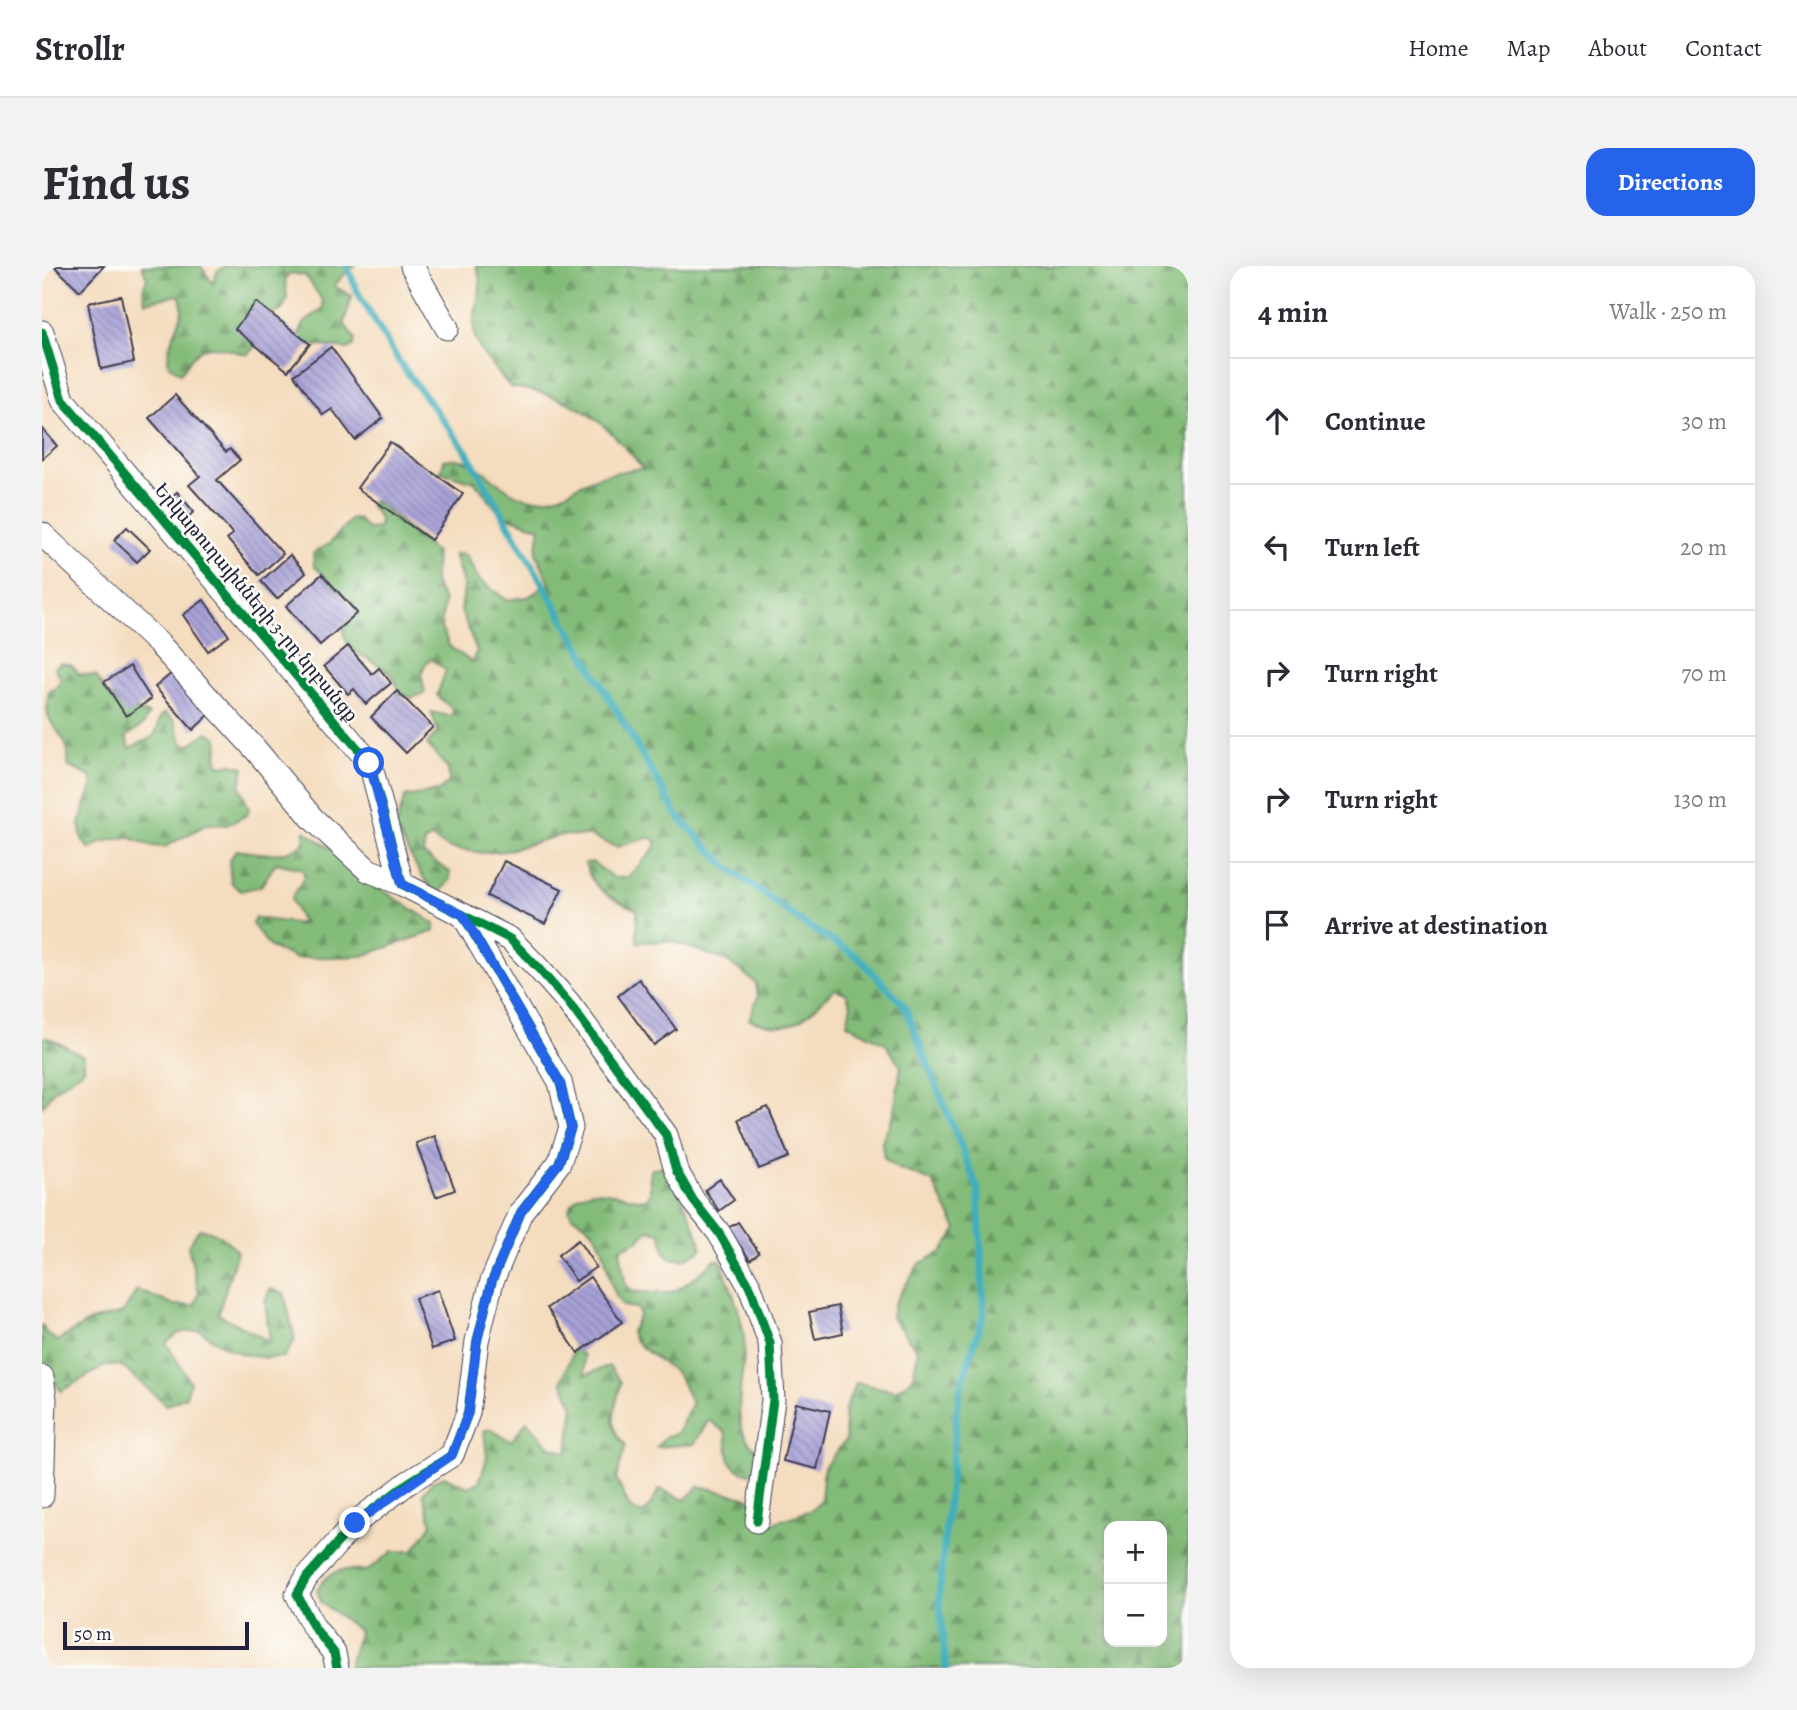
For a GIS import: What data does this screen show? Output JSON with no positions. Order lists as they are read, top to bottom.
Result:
{
  "streets": {
    "street": ["Երկաթուղայինների 3-րդ նրբանցք"]
  },
  "scale_bar": "50 m",
  "page": {
    "header": "Strollr",
    "nav": [
      "Home",
      "Map",
      "About",
      "Contact"
    ],
    "buttons": "Directions",
    "title": "Find us",
    "heading": ["4 min", "Walk · 250 m"],
    "list": [
      ["Continue", "30 m"],
      ["Turn left", "20 m"],
      ["Turn right", "70 m"],
      ["Turn right", "130 m"],
      "Arrive at destination"
    ],
    "map_buttons": ["+", "−"],
    "scale": "50 m"
  }
}
